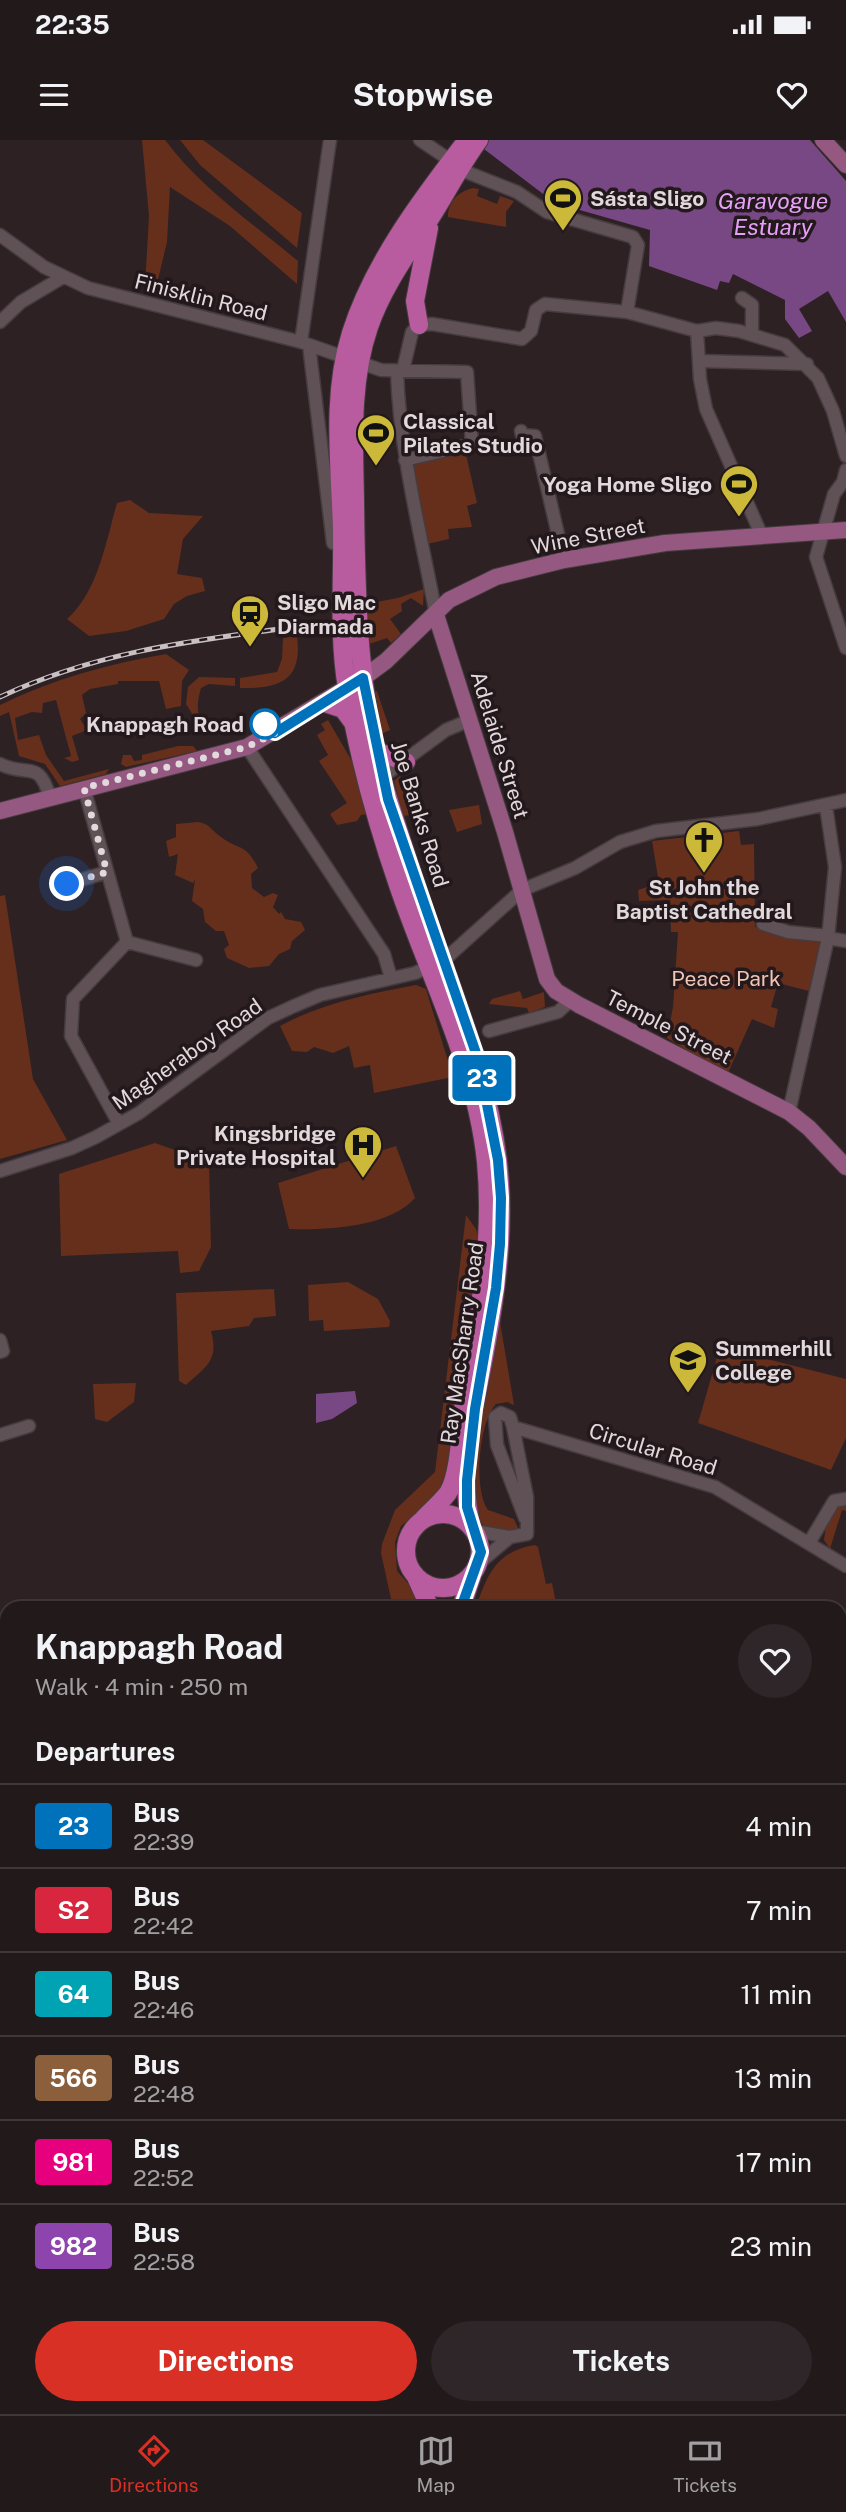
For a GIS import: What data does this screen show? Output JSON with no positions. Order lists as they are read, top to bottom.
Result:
{
  "streets": {
    "highway": ["Joe Banks Road", "Ray MacSharry Road"],
    "main road": ["Wine Street", "Adelaide Street", "Temple Street"],
    "street": ["Finisklin Road", "Magheraboy Road", "Circular Road"]
  },
  "crossings": [
    ["Finisklin Road", "Joe Banks Road"],
    ["Wine Street", "Adelaide Street"],
    ["Wine Street", "Joe Banks Road"],
    ["Adelaide Street", "Temple Street"],
    ["Joe Banks Road", "Magheraboy Road"],
    ["Joe Banks Road", "Ray MacSharry Road"],
    ["Magheraboy Road", "Ray MacSharry Road"]
  ],
  "water": ["Garavogue Estuary"],
  "parks": ["Peace Park"],
  "places": {
    "sports": ["Sásta Sligo", "Classical Pilates Studio", "Yoga Home Sligo"],
    "station": ["Sligo Mac Diarmada"],
    "other": ["Knappagh Road"],
    "church": ["St John the Baptist Cathedral"],
    "hospital": ["Kingsbridge Private Hospital"],
    "school or university": ["Summerhill College"]
  },
  "lines": ["bus line 23"],
  "page": {
    "status": "22:35",
    "header": "Stopwise",
    "on_map": "23",
    "heading": [
      ["Knappagh Road", "Walk · 4 min · 250 m"],
      "Departures"
    ],
    "list": [
      {
        "mark": "23",
        "name": "Bus",
        "note": "22:39",
        "value": "4 min"
      },
      {
        "mark": "S2",
        "name": "Bus",
        "note": "22:42",
        "value": "7 min"
      },
      {
        "mark": "64",
        "name": "Bus",
        "note": "22:46",
        "value": "11 min"
      },
      {
        "mark": "566",
        "name": "Bus",
        "note": "22:48",
        "value": "13 min"
      },
      {
        "mark": "981",
        "name": "Bus",
        "note": "22:52",
        "value": "17 min"
      },
      {
        "mark": "982",
        "name": "Bus",
        "note": "22:58",
        "value": "23 min"
      }
    ],
    "buttons": ["Directions", "Tickets"],
    "tabs": ["Directions", "Map", "Tickets"]
  }
}
